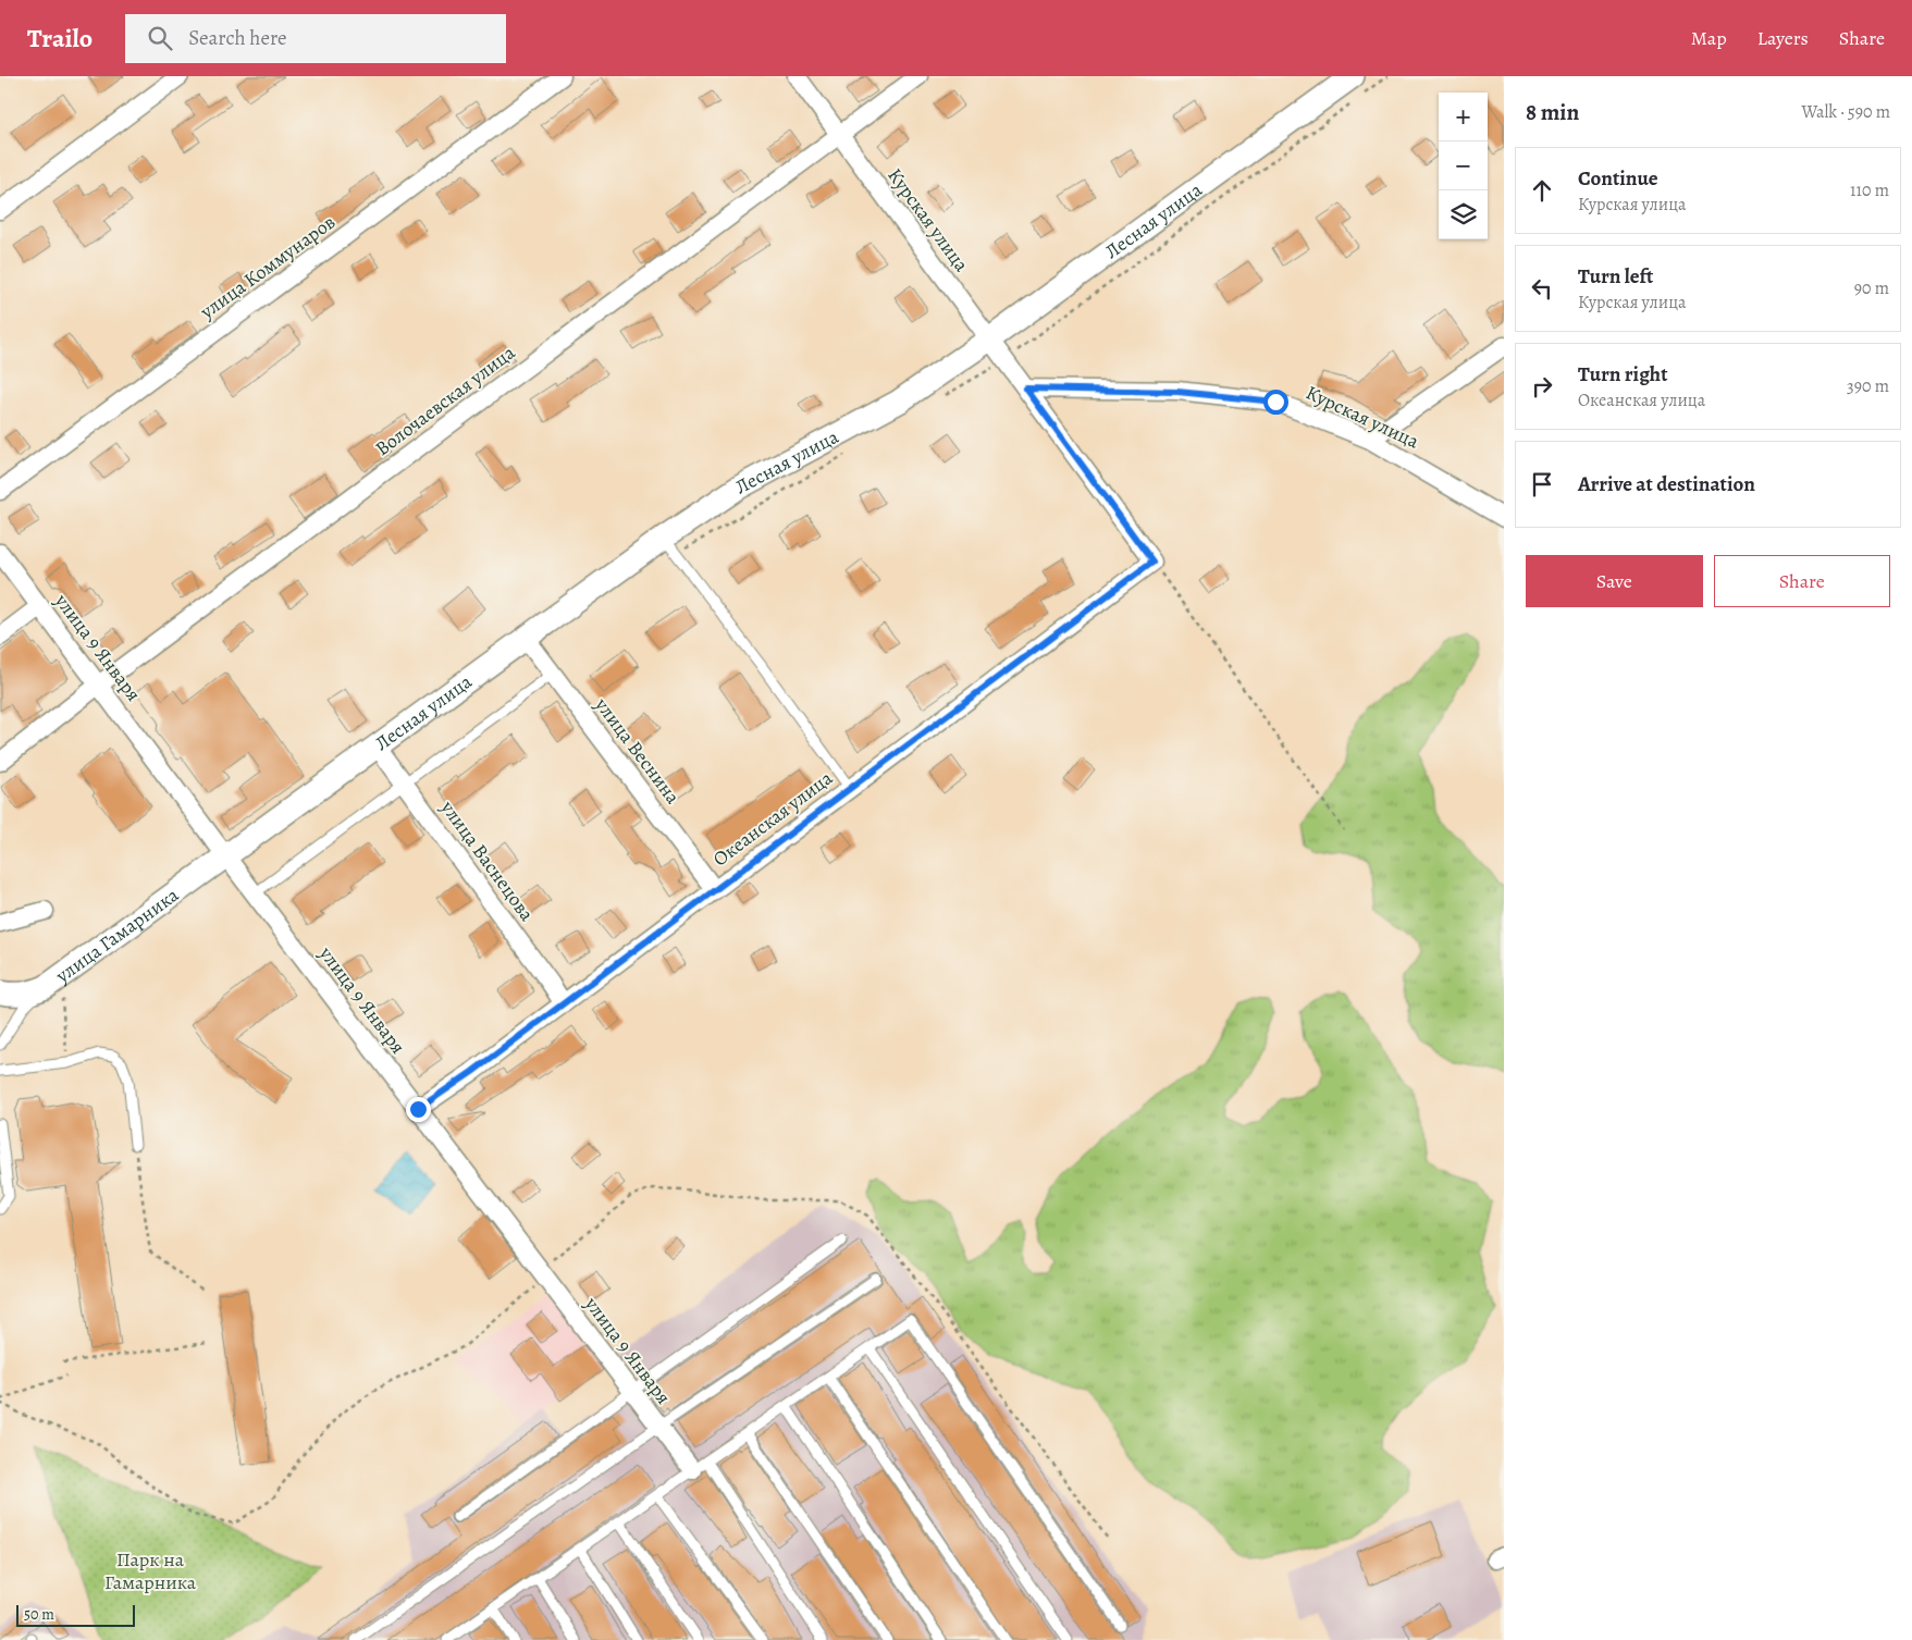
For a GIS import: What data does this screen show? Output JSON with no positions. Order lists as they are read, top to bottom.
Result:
{
  "streets": {
    "street": [
      "Курская улица",
      "Лесная улица",
      "улица Коммунаров",
      "Волочаевская улица",
      "улица 9 Января",
      "улица Веснина",
      "Океанская улица",
      "улица Васнецова",
      "улица Гамарника"
    ]
  },
  "crossings": [
    ["Курская улица", "Лесная улица"],
    ["Курская улица", "Волочаевская улица"],
    ["Курская улица", "Океанская улица"],
    ["Лесная улица", "улица 9 Января"],
    ["Лесная улица", "улица Веснина"],
    ["Лесная улица", "улица Васнецова"],
    ["Лесная улица", "улица Гамарника"],
    ["Волочаевская улица", "улица 9 Января"],
    ["улица 9 Января", "Океанская улица"],
    ["улица 9 Января", "улица Гамарника"],
    ["улица Веснина", "Океанская улица"],
    ["Океанская улица", "улица Васнецова"]
  ],
  "parks": ["Парк на Гамарника"],
  "scale_bar": "50 m",
  "page": {
    "header": "Trailo",
    "search": "Search here",
    "nav": ["Map", "Layers", "Share"],
    "heading": ["8 min", "Walk · 590 m"],
    "map_buttons": ["+", "−"],
    "list": [
      ["Continue", "Курская улица", "110 m"],
      ["Turn left", "Курская улица", "90 m"],
      ["Turn right", "Океанская улица", "390 m"],
      "Arrive at destination"
    ],
    "buttons": ["Save", "Share"],
    "scale": "50 m"
  }
}
